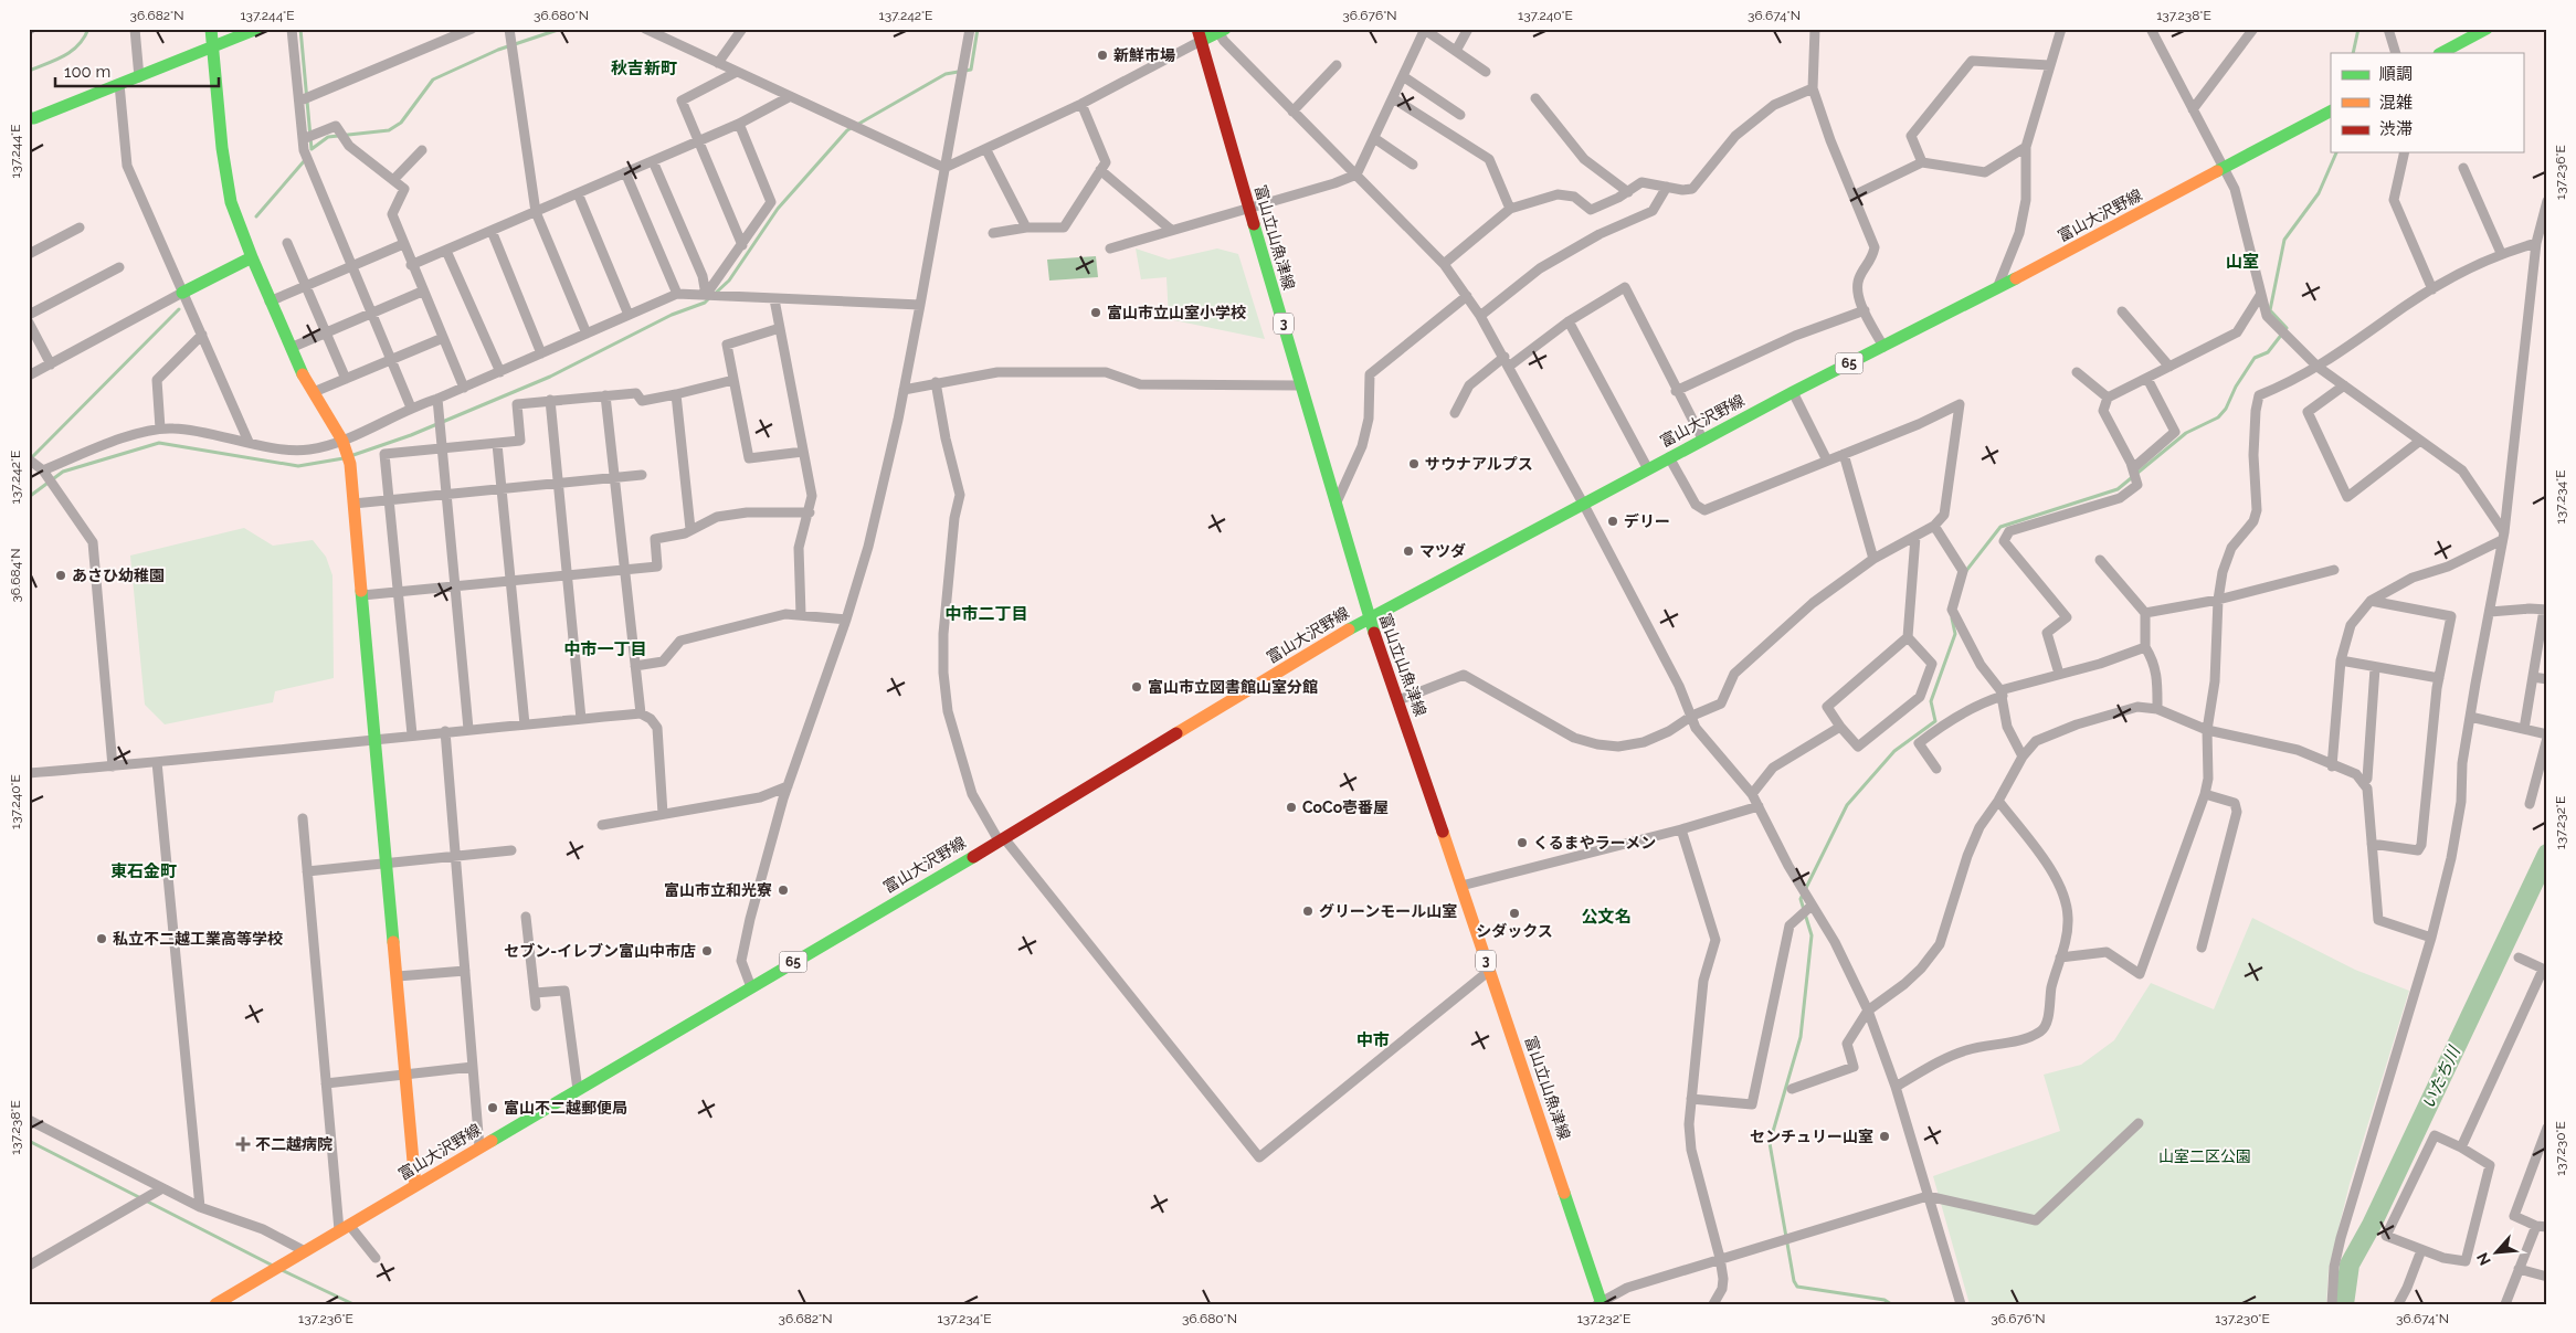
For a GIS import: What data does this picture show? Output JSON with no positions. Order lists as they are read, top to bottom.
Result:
{
  "streets": {
    "main road": [
      "富山大沢野線",
      "富山立山魚津線",
      "3",
      "65"
    ]
  },
  "crossings": [
    ["富山大沢野線", "富山立山魚津線"]
  ],
  "districts": [
    "秋吉新町",
    "山室",
    "中市二丁目",
    "中市一丁目",
    "東石金町",
    "公文名",
    "中市"
  ],
  "water": ["いたち川"],
  "parks": ["山室二区公園"],
  "places": {
    "other": [
      "新鮮市場",
      "富山市立山室小学校",
      "サウナアルプス",
      "デリー",
      "マツダ",
      "あさひ幼稚園",
      "富山市立図書館山室分館",
      "CoCo壱番屋",
      "くるまやラーメン",
      "富山市立和光寮",
      "グリーンモール山室",
      "シダックス",
      "私立不二越工業高等学校",
      "セブン-イレブン富山中市店",
      "富山不二越郵便局",
      "センチュリー山室"
    ],
    "health": ["不二越病院"]
  },
  "legend": ["順調", "混雑", "渋滞"],
  "scale_bar": "100 m",
  "north": "bottom left",
  "coordinates": [
    "36.682°N",
    "137.244°E",
    "36.680°N",
    "137.242°E",
    "36.676°N",
    "137.240°E",
    "36.674°N",
    "137.238°E",
    "137.236°E",
    "137.234°E",
    "36.684°N",
    "137.232°E",
    "137.230°E"
  ]
}
